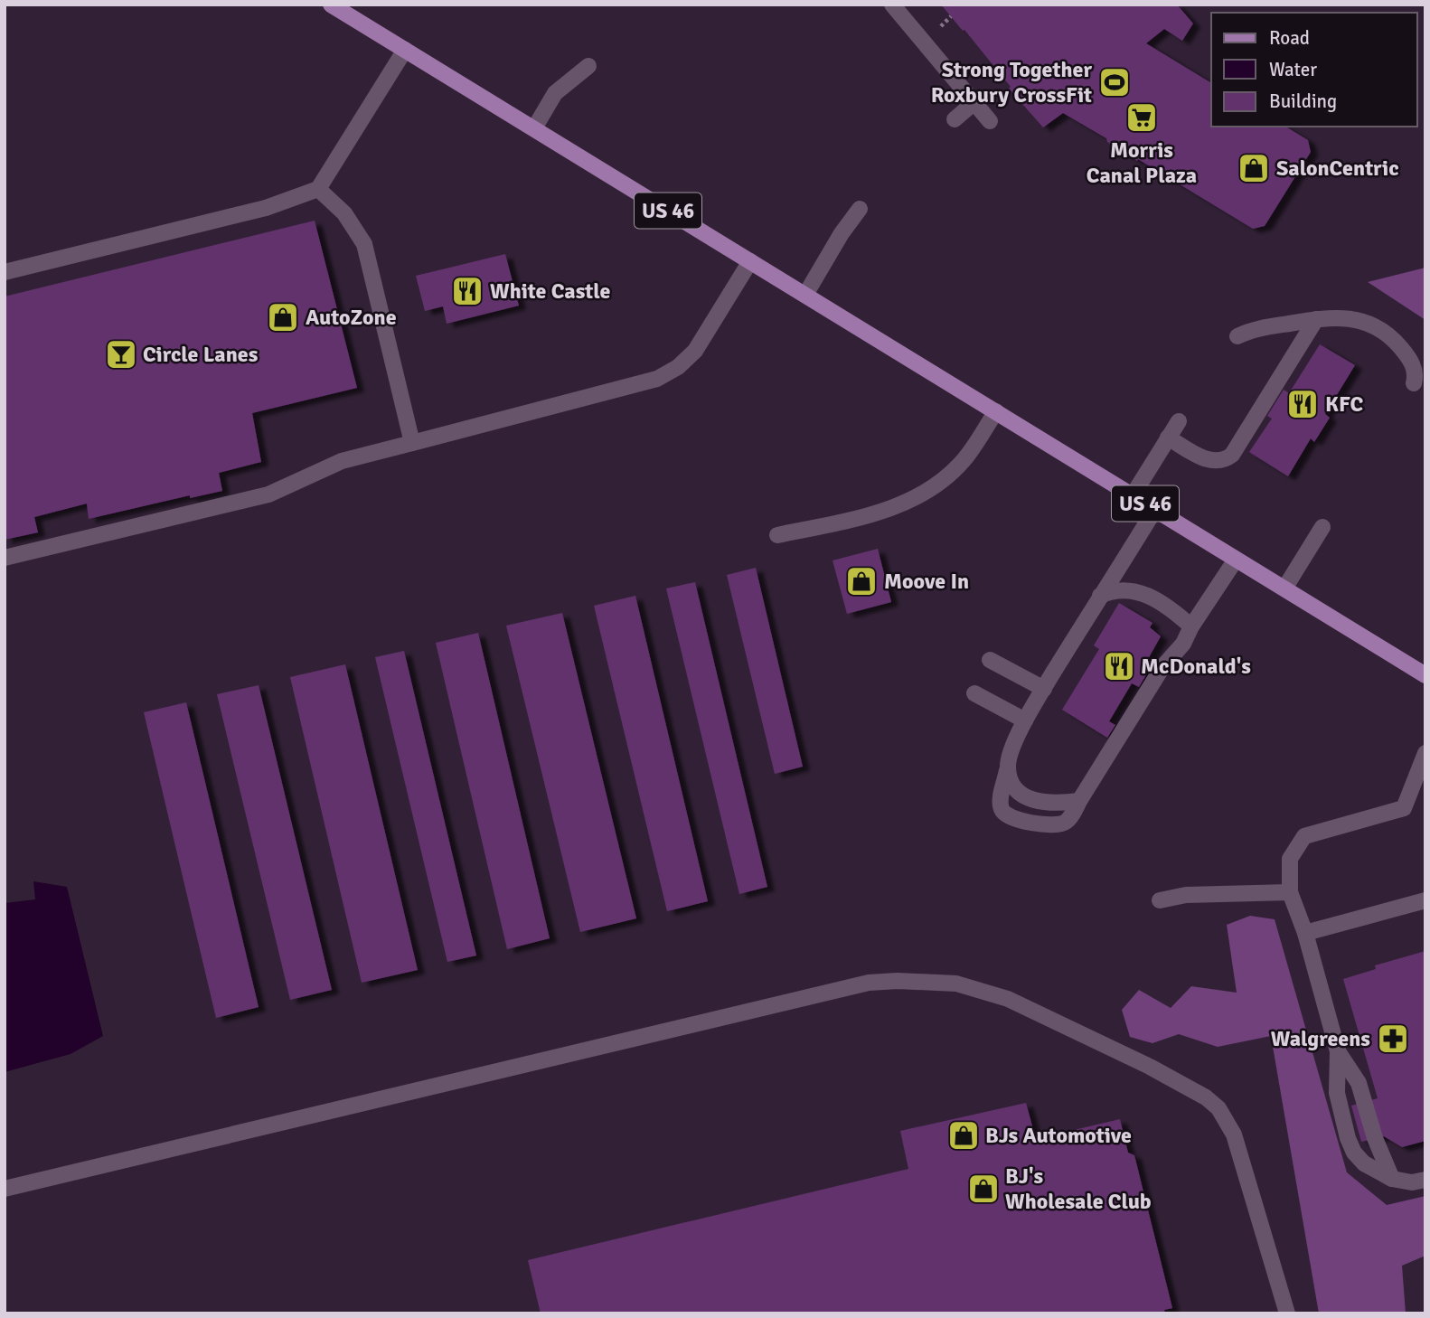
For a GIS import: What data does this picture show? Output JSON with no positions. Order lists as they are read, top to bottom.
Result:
{
  "streets": {
    "main road": ["US 46"]
  },
  "places": {
    "sports": ["Strong Together Roxbury CrossFit"],
    "supermarket": ["Morris Canal Plaza"],
    "shop": [
      "SalonCentric",
      "AutoZone",
      "Moove In",
      "BJs Automotive",
      "BJ's Wholesale Club"
    ],
    "restaurant": ["White Castle", "KFC", "McDonald's"],
    "bar": ["Circle Lanes"],
    "pharmacy": ["Walgreens"]
  },
  "legend": ["Road", "Water", "Building"]
}
